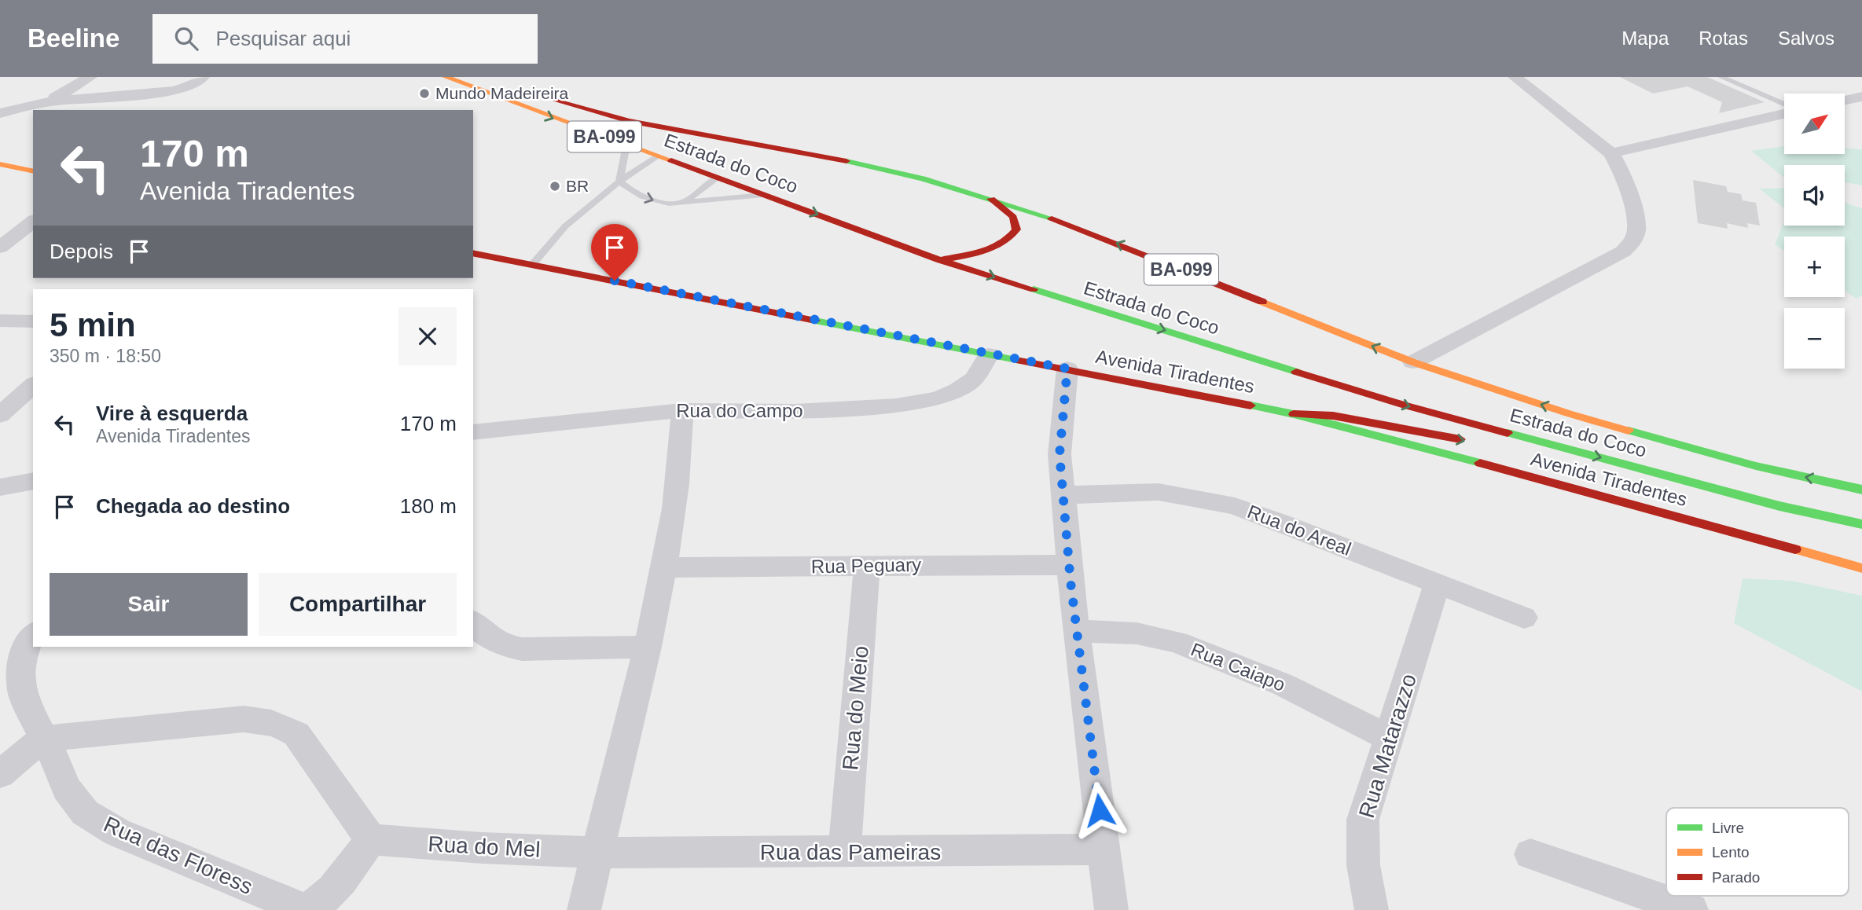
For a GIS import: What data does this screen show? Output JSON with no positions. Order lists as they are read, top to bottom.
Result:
{
  "streets": {
    "main road": ["BA-099", "Estrada do Coco", "Avenida Tiradentes"],
    "street": [
      "Rua do Campo",
      "Rua do Areal",
      "Rua Peguary",
      "Rua Caiapo",
      "Rua do Meio",
      "Rua Matarazzo",
      "Rua do Mel",
      "Rua das Pameiras",
      "Rua das Floress"
    ]
  },
  "crossings": [
    ["Avenida Tiradentes", "Rua do Campo"],
    ["Rua do Areal", "Rua Matarazzo"],
    ["Rua Peguary", "Rua do Meio"],
    ["Rua Caiapo", "Rua Matarazzo"],
    ["Rua do Meio", "Rua das Pameiras"],
    ["Rua do Mel", "Rua das Pameiras"]
  ],
  "places": ["Mundo Madeireira", "BR"],
  "legend": ["Livre", "Lento", "Parado"],
  "north": "top right",
  "page": {
    "header": "Beeline",
    "search": "Pesquisar aqui",
    "nav": ["Mapa", "Rotas", "Salvos"],
    "map_buttons": ["+", "−"],
    "turn": ["170 m", "Avenida Tiradentes"],
    "then": "Depois",
    "heading": ["5 min", "350 m · 18:50"],
    "list": [
      {
        "name": "Vire à esquerda",
        "note": "Avenida Tiradentes",
        "value": "170 m"
      },
      {
        "name": "Chegada ao destino",
        "value": "180 m"
      }
    ],
    "buttons": ["Sair", "Compartilhar"]
  }
}
